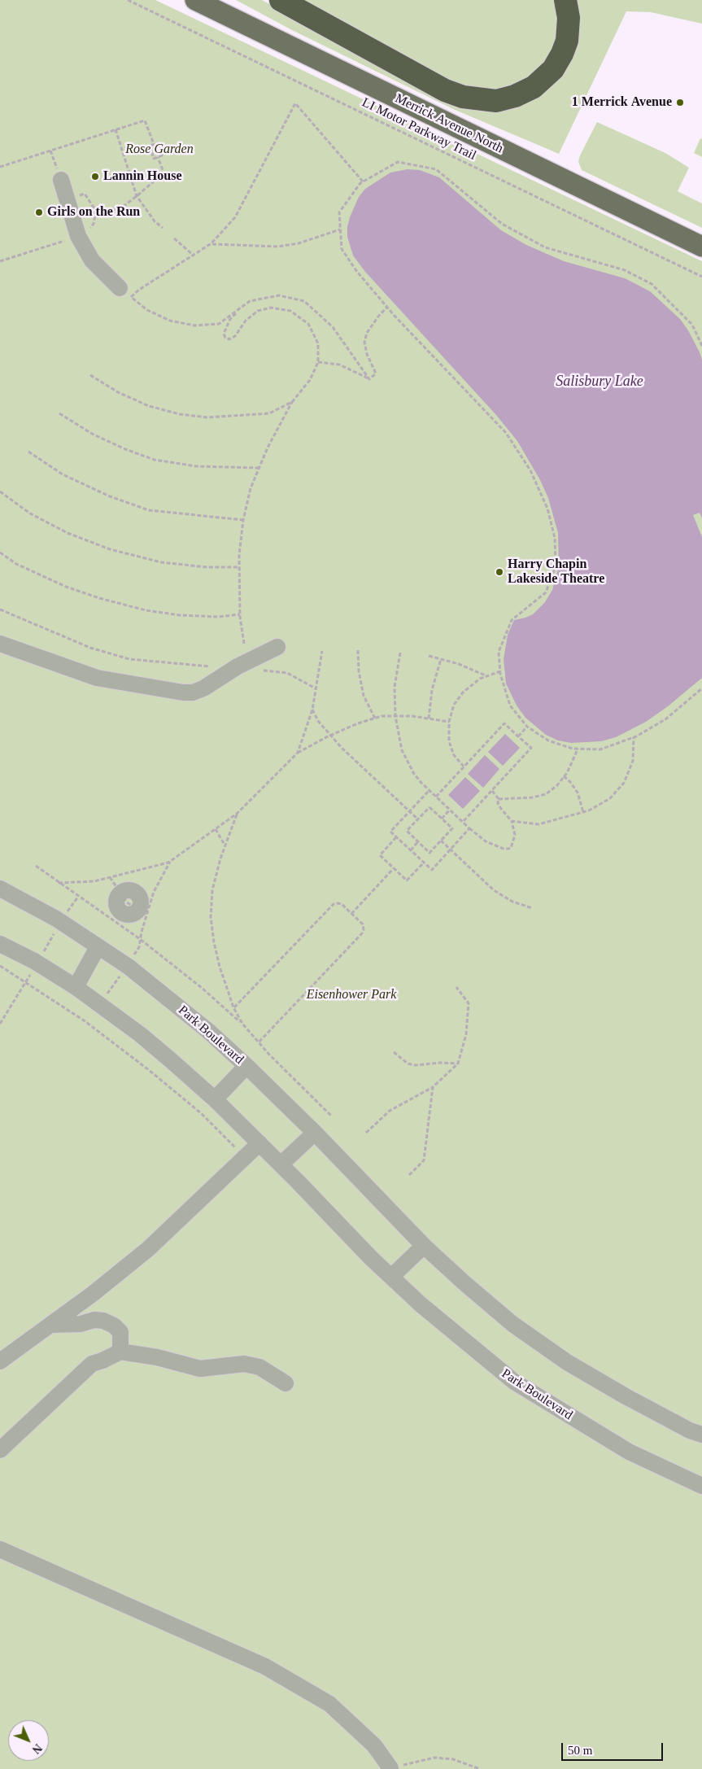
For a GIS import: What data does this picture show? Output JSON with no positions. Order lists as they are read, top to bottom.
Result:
{
  "streets": {
    "main road": ["Merrick Avenue North"],
    "street": ["Park Boulevard"],
    "path": ["LI Motor Parkway Trail"]
  },
  "water": ["Salisbury Lake"],
  "parks": ["Rose Garden", "Eisenhower Park"],
  "places": [
    "1 Merrick Avenue",
    "Lannin House",
    "Girls on the Run",
    "Harry Chapin Lakeside Theatre"
  ],
  "scale_bar": "50 m",
  "north": "bottom right"
}
